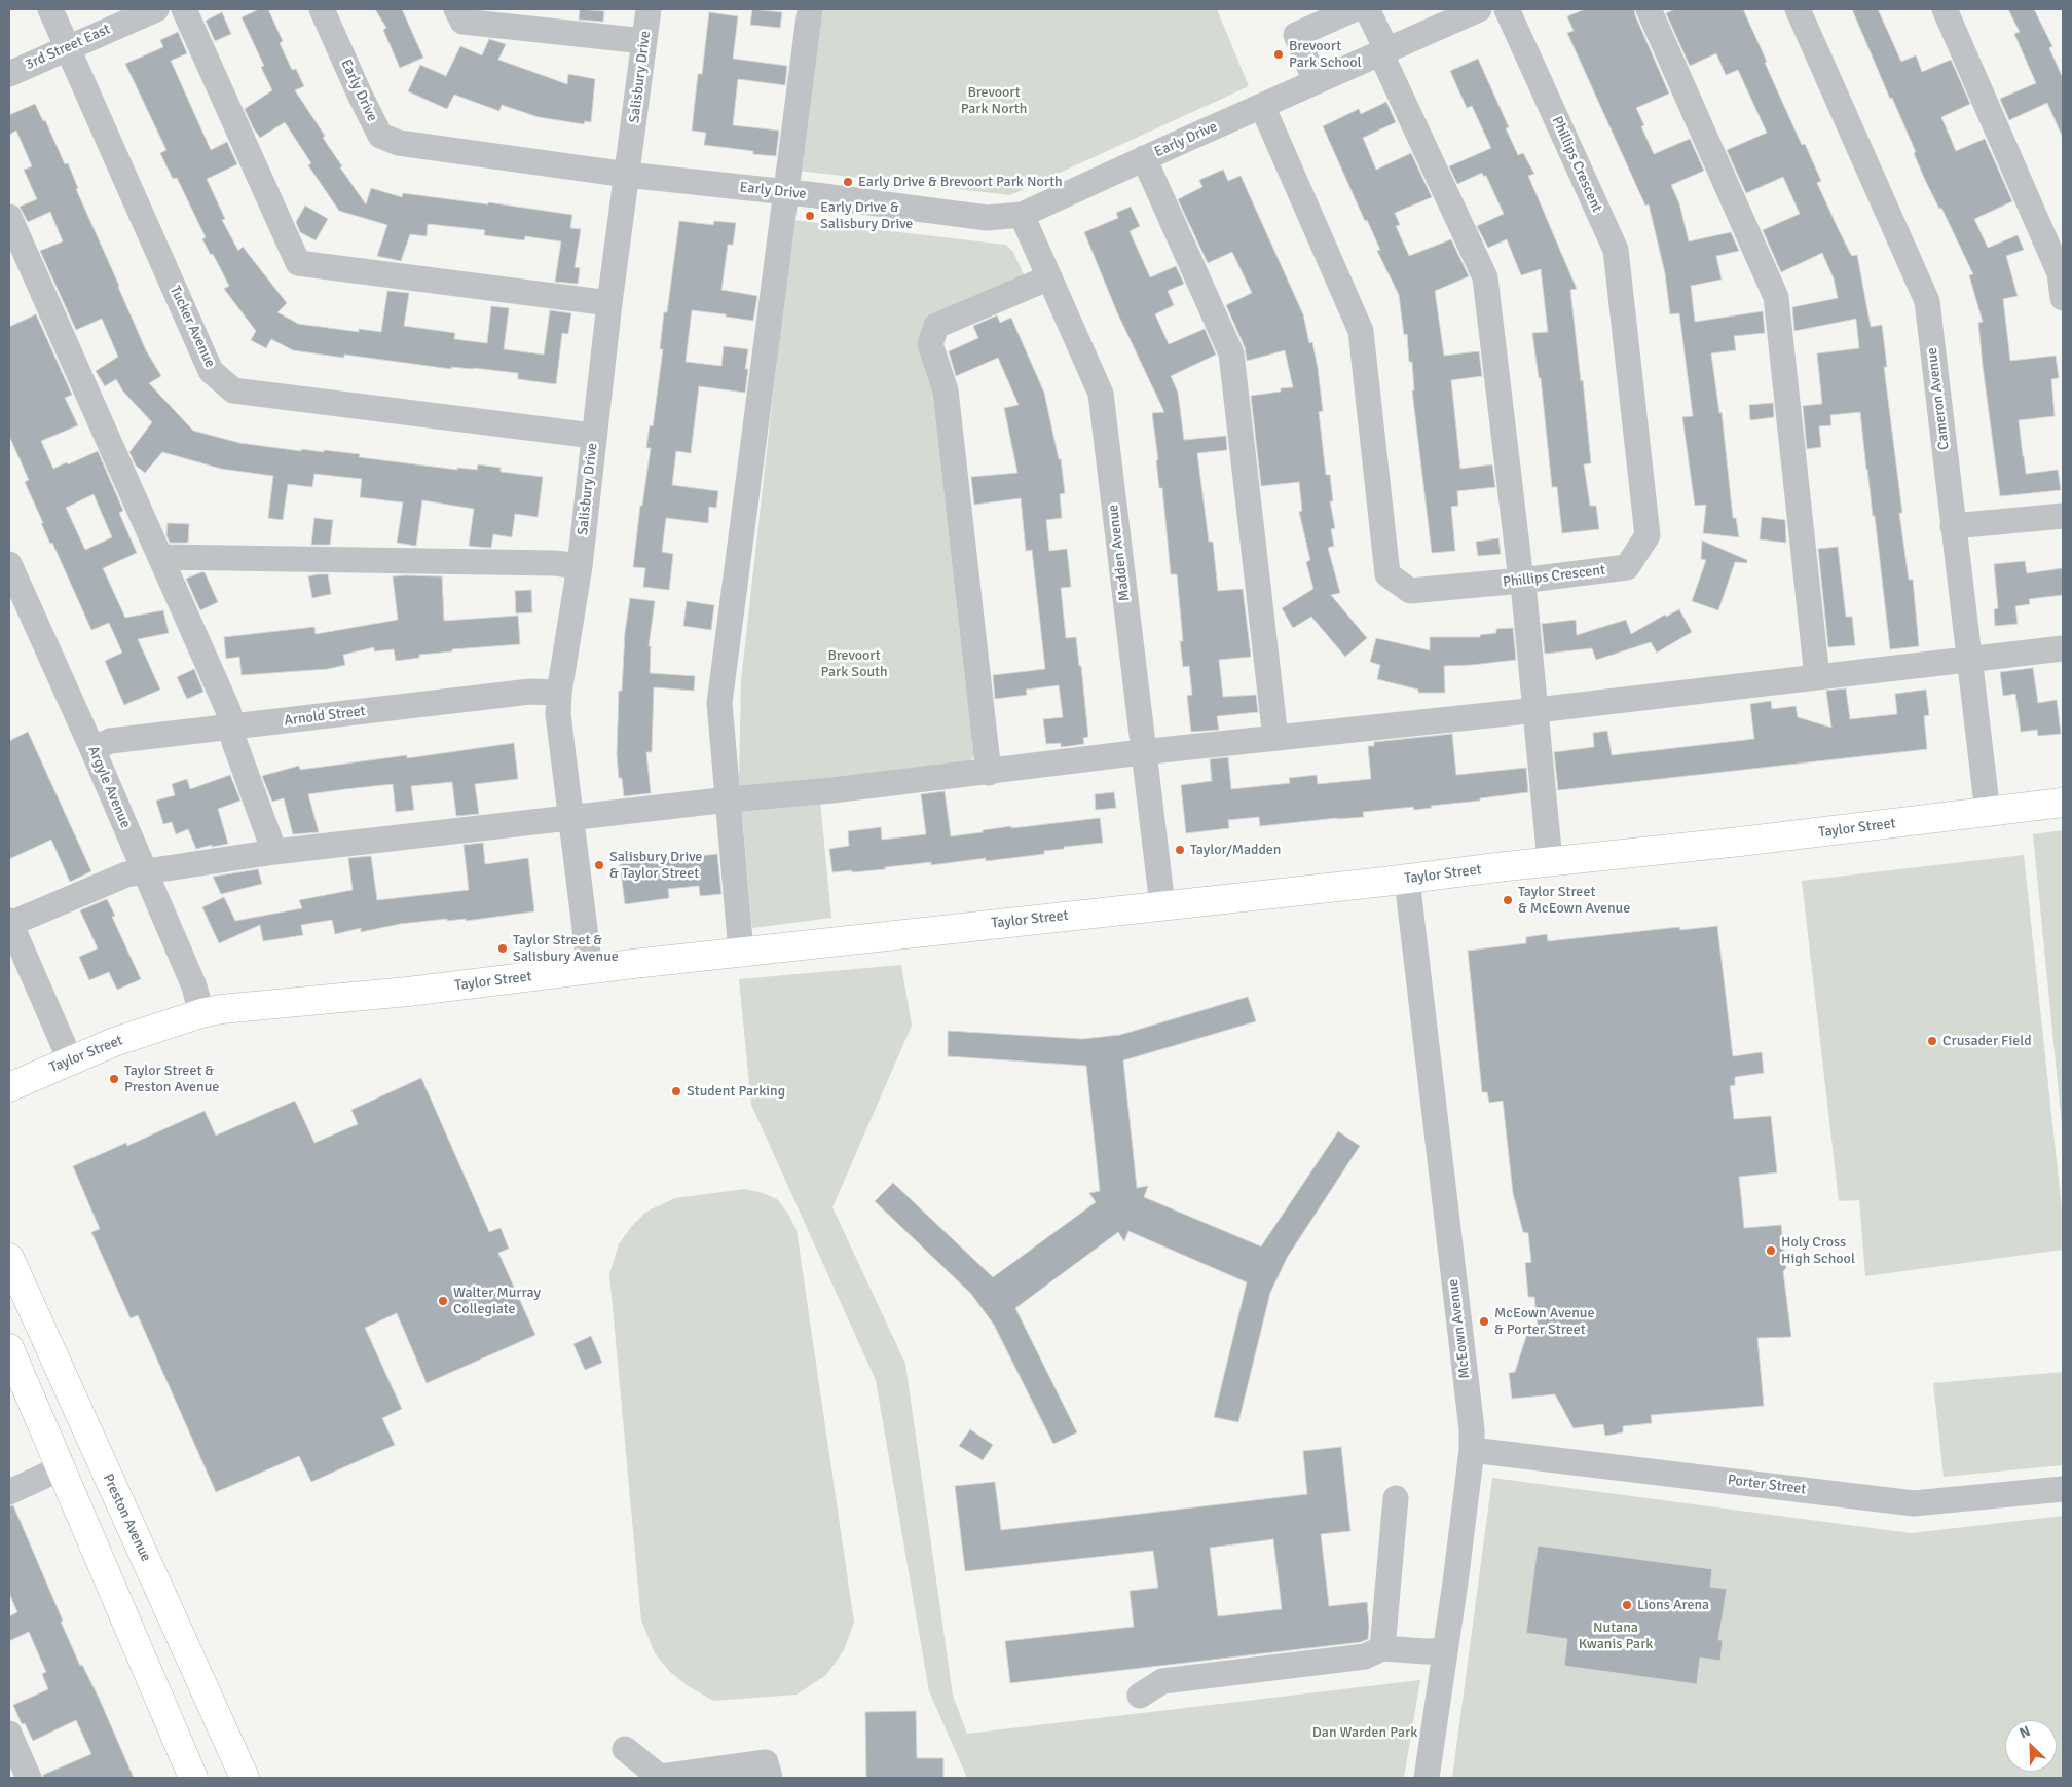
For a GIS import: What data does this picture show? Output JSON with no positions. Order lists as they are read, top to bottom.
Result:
{
  "streets": {
    "main road": ["Taylor Street", "Preston Avenue"],
    "street": [
      "3rd Street East",
      "Salisbury Drive",
      "Early Drive",
      "Phillips Crescent",
      "Tucker Avenue",
      "Cameron Avenue",
      "Madden Avenue",
      "Arnold Street",
      "Argyle Avenue",
      "McEown Avenue",
      "Porter Street"
    ]
  },
  "crossings": [
    ["3rd Street East", "Tucker Avenue"],
    ["Salisbury Drive", "Early Drive"],
    ["Salisbury Drive", "Tucker Avenue"],
    ["Salisbury Drive", "Arnold Street"],
    ["Salisbury Drive", "Taylor Street"],
    ["Early Drive", "Phillips Crescent"],
    ["Early Drive", "Madden Avenue"],
    ["Cameron Avenue", "Taylor Street"],
    ["Madden Avenue", "Taylor Street"],
    ["Arnold Street", "Argyle Avenue"],
    ["Argyle Avenue", "Taylor Street"],
    ["Taylor Street", "McEown Avenue"],
    ["McEown Avenue", "Porter Street"]
  ],
  "parks": [
    "Brevoort Park North",
    "Brevoort Park South",
    "Nutana Kwanis Park",
    "Dan Warden Park"
  ],
  "places": [
    "Brevoort Park School",
    "Early Drive & Brevoort Park North",
    "Early Drive & Salisbury Drive",
    "Taylor/Madden",
    "Salisbury Drive & Taylor Street",
    "Taylor Street & McEown Avenue",
    "Taylor Street & Salisbury Avenue",
    "Crusader Field",
    "Taylor Street & Preston Avenue",
    "Student Parking",
    "Holy Cross High School",
    "Walter Murray Collegiate",
    "McEown Avenue & Porter Street",
    "Lions Arena"
  ],
  "north": "top left"
}
